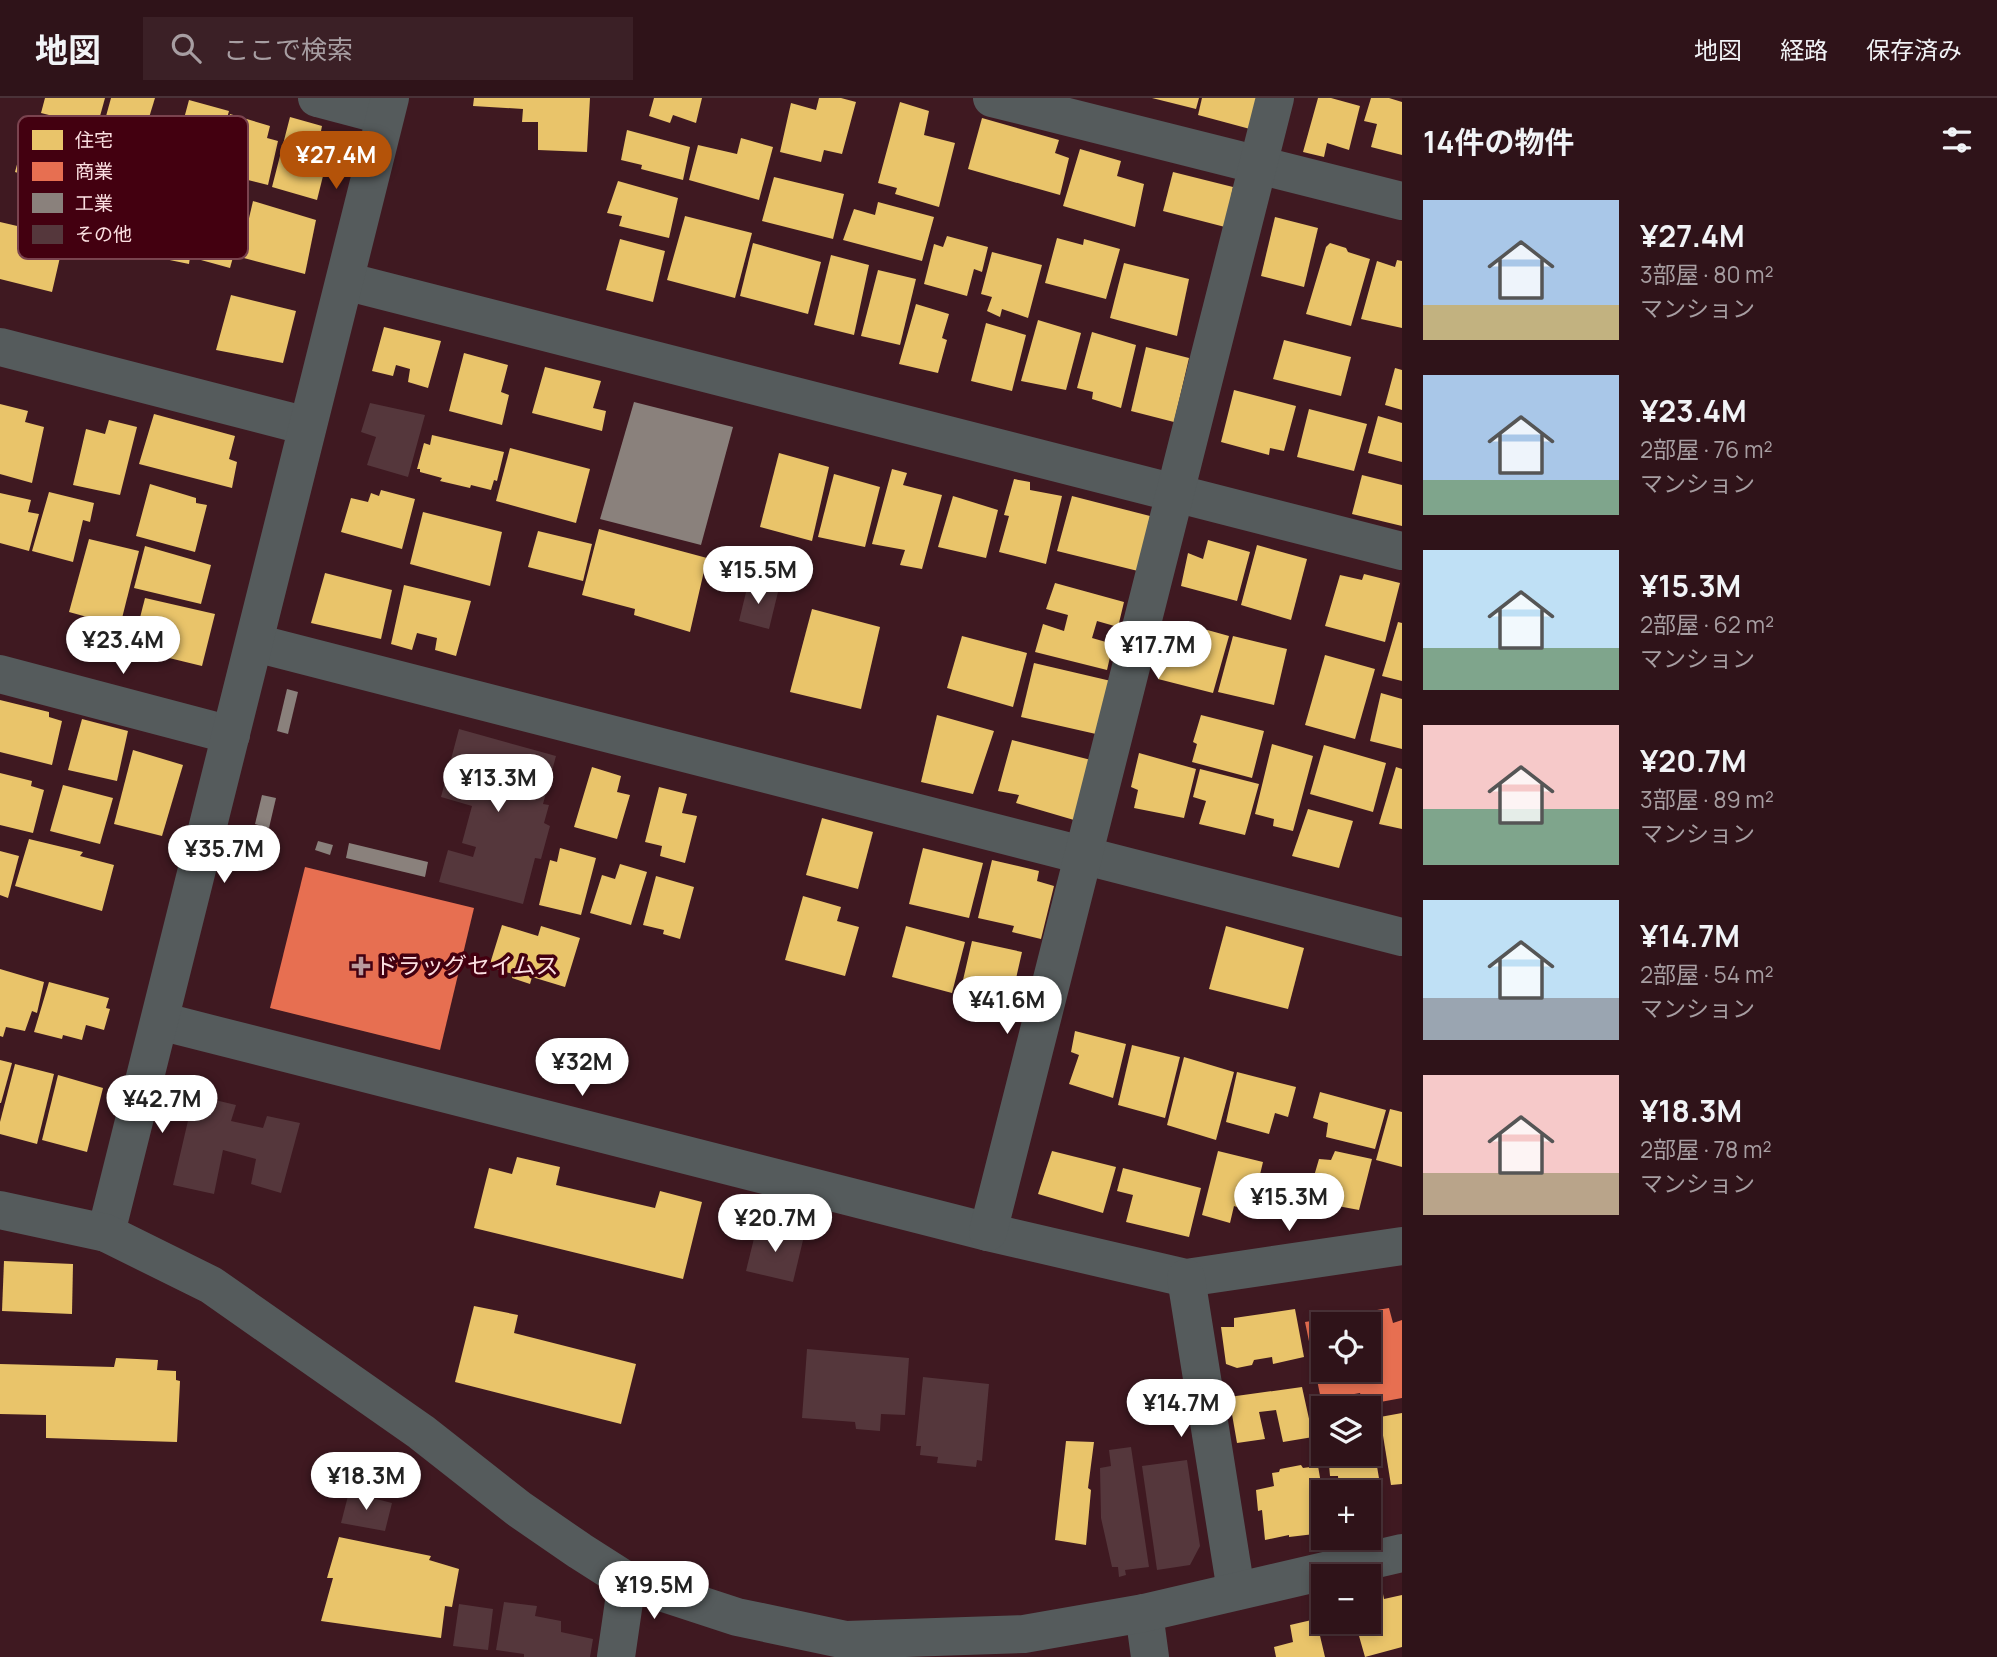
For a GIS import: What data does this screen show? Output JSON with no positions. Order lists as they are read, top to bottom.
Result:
{
  "places": {
    "health": ["ドラッグセイムス"]
  },
  "legend": [
    "住宅",
    "商業",
    "工業",
    "その他"
  ],
  "page": {
    "header": "地図",
    "search": "ここで検索",
    "nav": ["地図", "経路", "保存済み"],
    "heading": "14件の物件",
    "price": [
      "¥27.4M",
      "¥15.5M",
      "¥23.4M",
      "¥17.7M",
      "¥13.3M",
      "¥35.7M",
      "¥41.6M",
      "¥32M",
      "¥42.7M",
      "¥15.3M",
      "¥20.7M",
      "¥14.7M",
      "¥18.3M",
      "¥19.5M"
    ],
    "list": [
      {
        "name": "¥27.4M",
        "note": "3部屋 · 80 m² · マンション"
      },
      {
        "name": "¥23.4M",
        "note": "2部屋 · 76 m² · マンション"
      },
      {
        "name": "¥15.3M",
        "note": "2部屋 · 62 m² · マンション"
      },
      {
        "name": "¥20.7M",
        "note": "3部屋 · 89 m² · マンション"
      },
      {
        "name": "¥14.7M",
        "note": "2部屋 · 54 m² · マンション"
      },
      {
        "name": "¥18.3M",
        "note": "2部屋 · 78 m² · マンション"
      }
    ],
    "map_buttons": ["+", "−"]
  }
}
